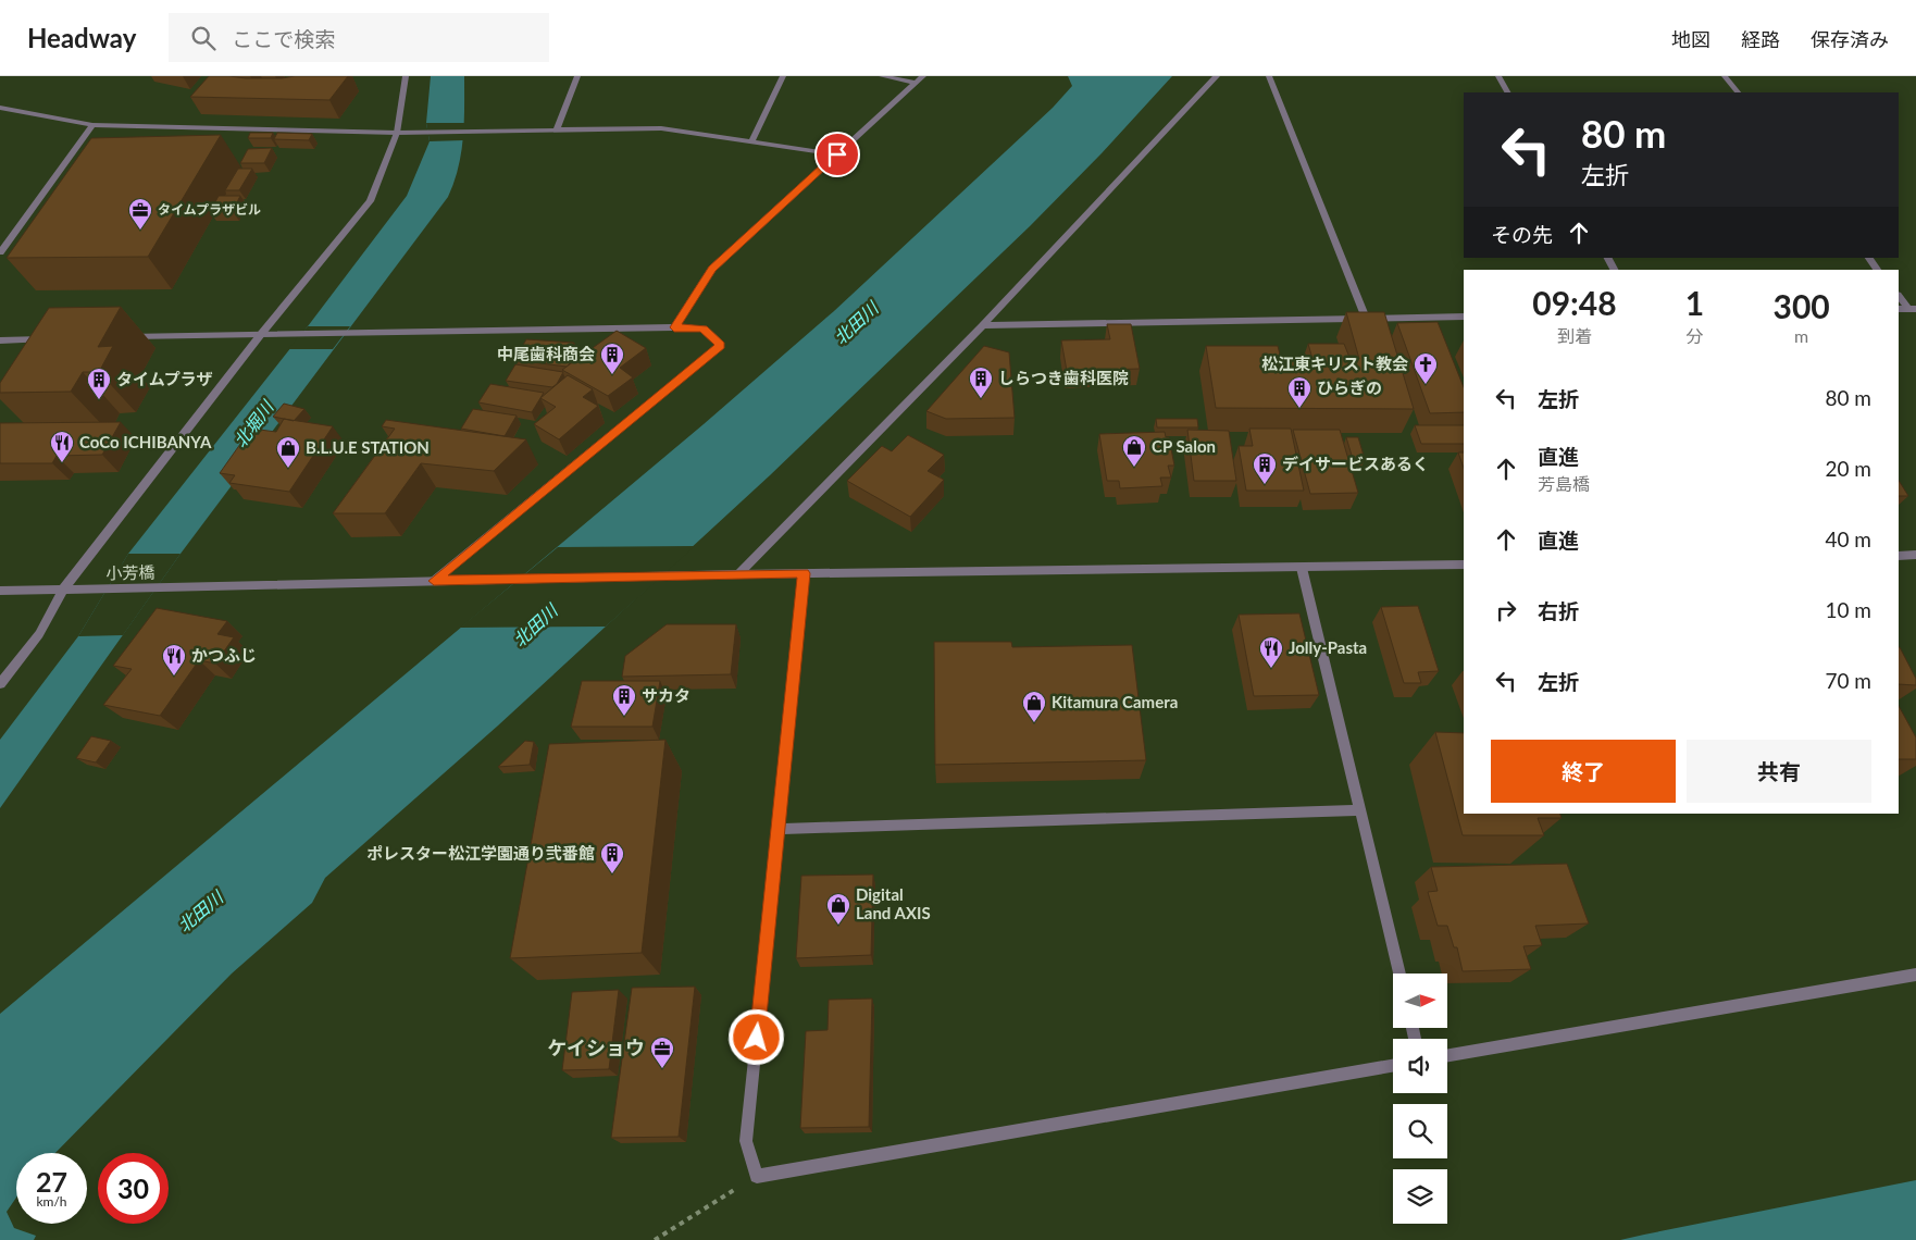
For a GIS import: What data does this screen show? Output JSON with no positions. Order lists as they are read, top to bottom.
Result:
{
  "streets": {
    "street": ["小芳橋"]
  },
  "water": ["北田川", "北堀川"],
  "places": {
    "office": ["タイムプラザビル", "ケイショウ"],
    "building": [
      "中尾歯科商会",
      "しらつき歯科医院",
      "タイムプラザ",
      "ひらぎの",
      "デイサービスあるく",
      "サカタ",
      "ポレスター松江学園通り弐番館"
    ],
    "church": ["松江東キリスト教会"],
    "restaurant": ["CoCo ICHIBANYA", "Jolly-Pasta", "かつふじ"],
    "shop": [
      "CP Salon",
      "B.L.U.E STATION",
      "Kitamura Camera",
      "Digital Land AXIS"
    ]
  },
  "north": "right",
  "page": {
    "header": "Headway",
    "search": "ここで検索",
    "nav": ["地図", "経路", "保存済み"],
    "turn": ["80 m", "左折"],
    "then": "その先",
    "eta": [
      "09:48",
      "到着",
      "1",
      "分",
      "300",
      "m"
    ],
    "list": [
      {
        "name": "左折",
        "value": "80 m"
      },
      {
        "name": "直進",
        "note": "芳島橋",
        "value": "20 m"
      },
      {
        "name": "直進",
        "value": "40 m"
      },
      {
        "name": "右折",
        "value": "10 m"
      },
      {
        "name": "左折",
        "value": "70 m"
      }
    ],
    "buttons": ["終了", "共有"],
    "speed": "27 km/h",
    "limit": "30"
  }
}
